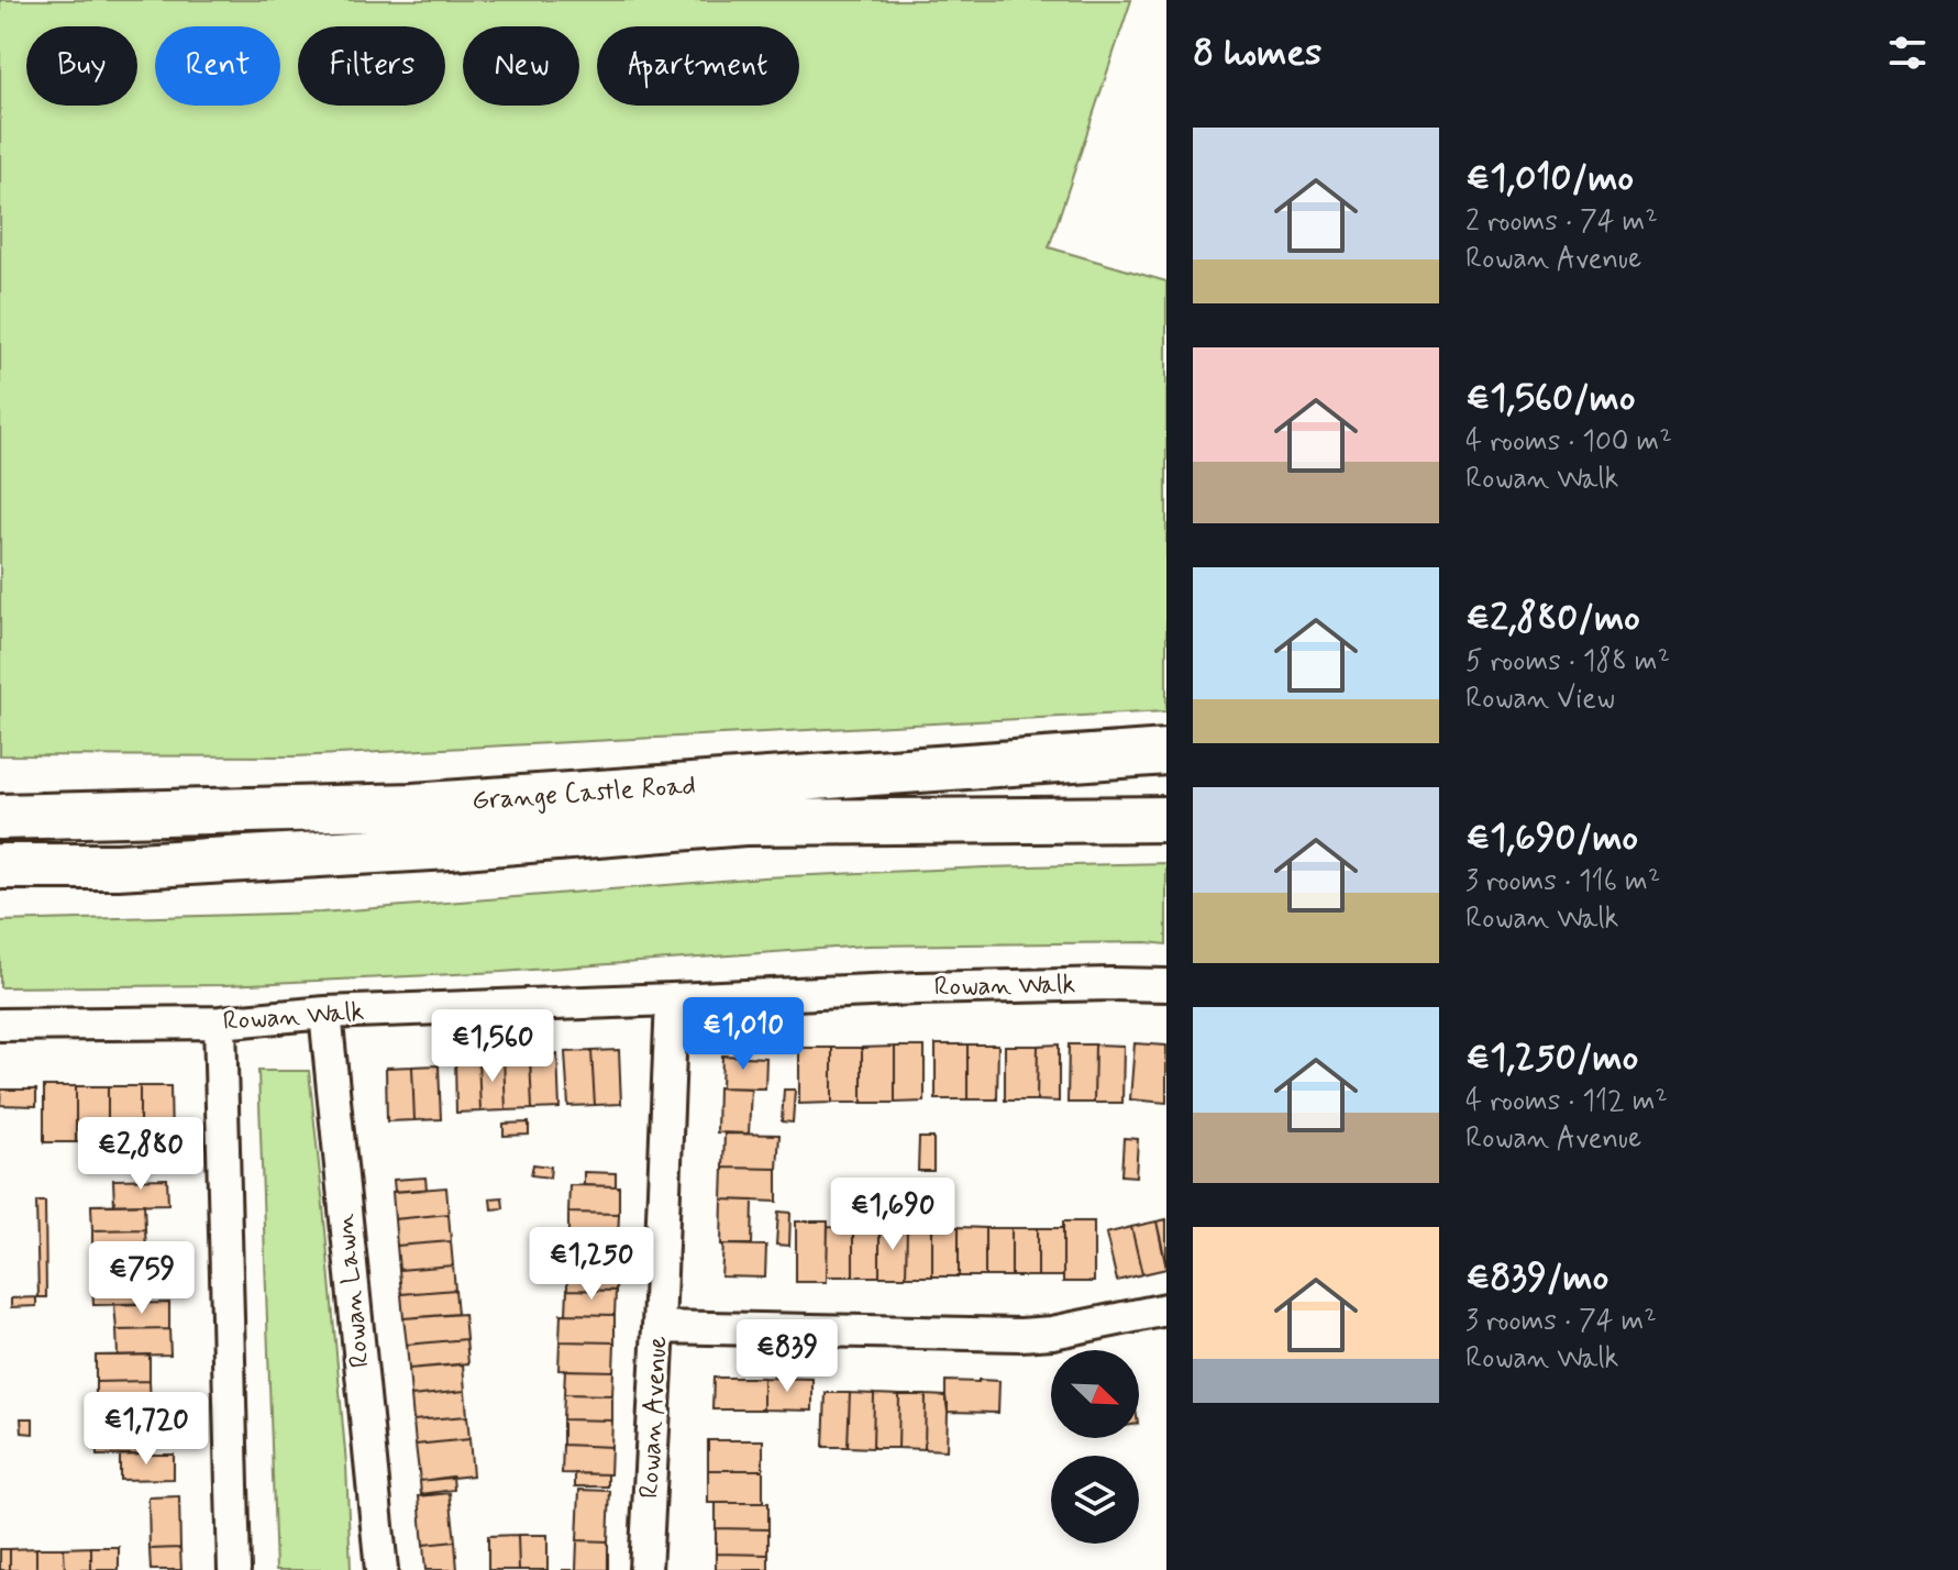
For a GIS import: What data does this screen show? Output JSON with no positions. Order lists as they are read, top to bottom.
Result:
{
  "streets": {
    "main road": ["Grange Castle Road"],
    "street": ["Rowan Walk", "Rowan Lawn", "Rowan Avenue"]
  },
  "crossings": [
    ["Rowan Walk", "Rowan Lawn"],
    ["Rowan Walk", "Rowan Avenue"]
  ],
  "north": "bottom right",
  "page": {
    "heading": "8 homes",
    "chip": [
      "Buy",
      "Rent",
      "Filters",
      "New",
      "Apartment"
    ],
    "list": [
      {
        "name": "€1,010/mo",
        "note": "2 rooms · 74 m² · Rowan Avenue"
      },
      {
        "name": "€1,560/mo",
        "note": "4 rooms · 100 m² · Rowan Walk"
      },
      {
        "name": "€2,880/mo",
        "note": "5 rooms · 188 m² · Rowan View"
      },
      {
        "name": "€1,690/mo",
        "note": "3 rooms · 116 m² · Rowan Walk"
      },
      {
        "name": "€1,250/mo",
        "note": "4 rooms · 112 m² · Rowan Avenue"
      },
      {
        "name": "€839/mo",
        "note": "3 rooms · 74 m² · Rowan Walk"
      }
    ],
    "price": [
      "€1,010",
      "€1,560",
      "€2,880",
      "€1,690",
      "€1,250",
      "€759",
      "€839",
      "€1,720"
    ]
  }
}
